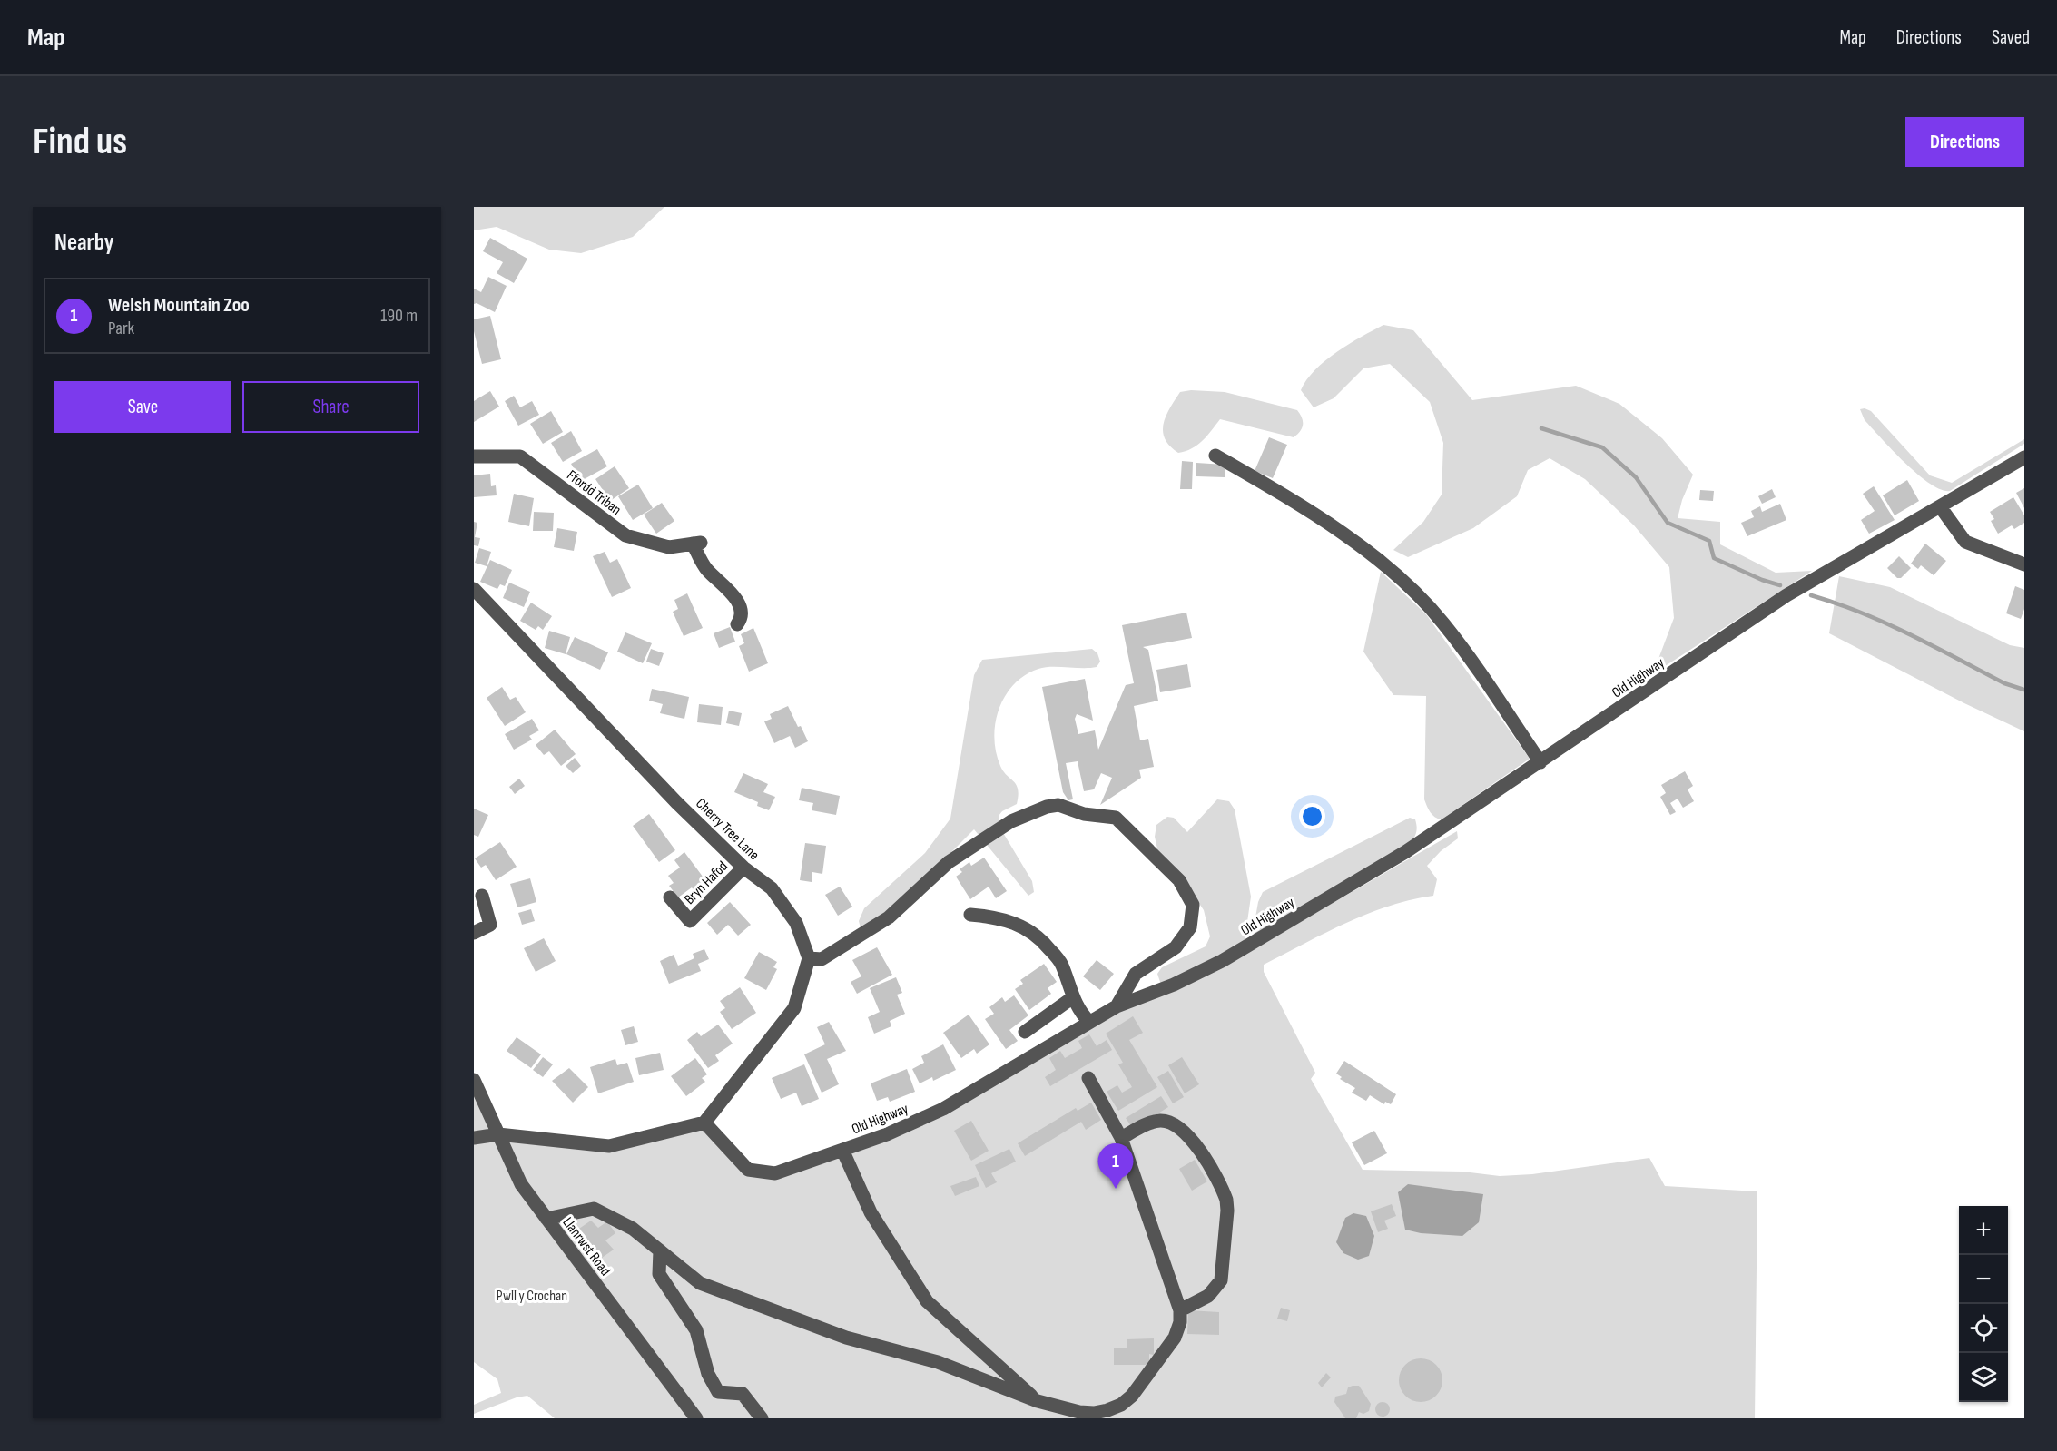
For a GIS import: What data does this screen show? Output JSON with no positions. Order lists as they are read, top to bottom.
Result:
{
  "streets": {
    "street": [
      "Ffordd Triban",
      "Old Highway",
      "Cherry Tree Lane",
      "Bryn Hafod",
      "Llanrwst Road"
    ]
  },
  "crossings": [
    ["Cherry Tree Lane", "Bryn Hafod"]
  ],
  "parks": ["Pwll y Crochan"],
  "page": {
    "header": "Map",
    "nav": ["Map", "Directions", "Saved"],
    "buttons": [
      "Directions",
      ["Save", "Share"]
    ],
    "title": "Find us",
    "heading": "Nearby",
    "list": [
      {
        "mark": "1",
        "name": "Welsh Mountain Zoo",
        "note": "Park",
        "value": "190 m"
      }
    ],
    "pins": "1",
    "map_buttons": ["+", "−"]
  }
}
